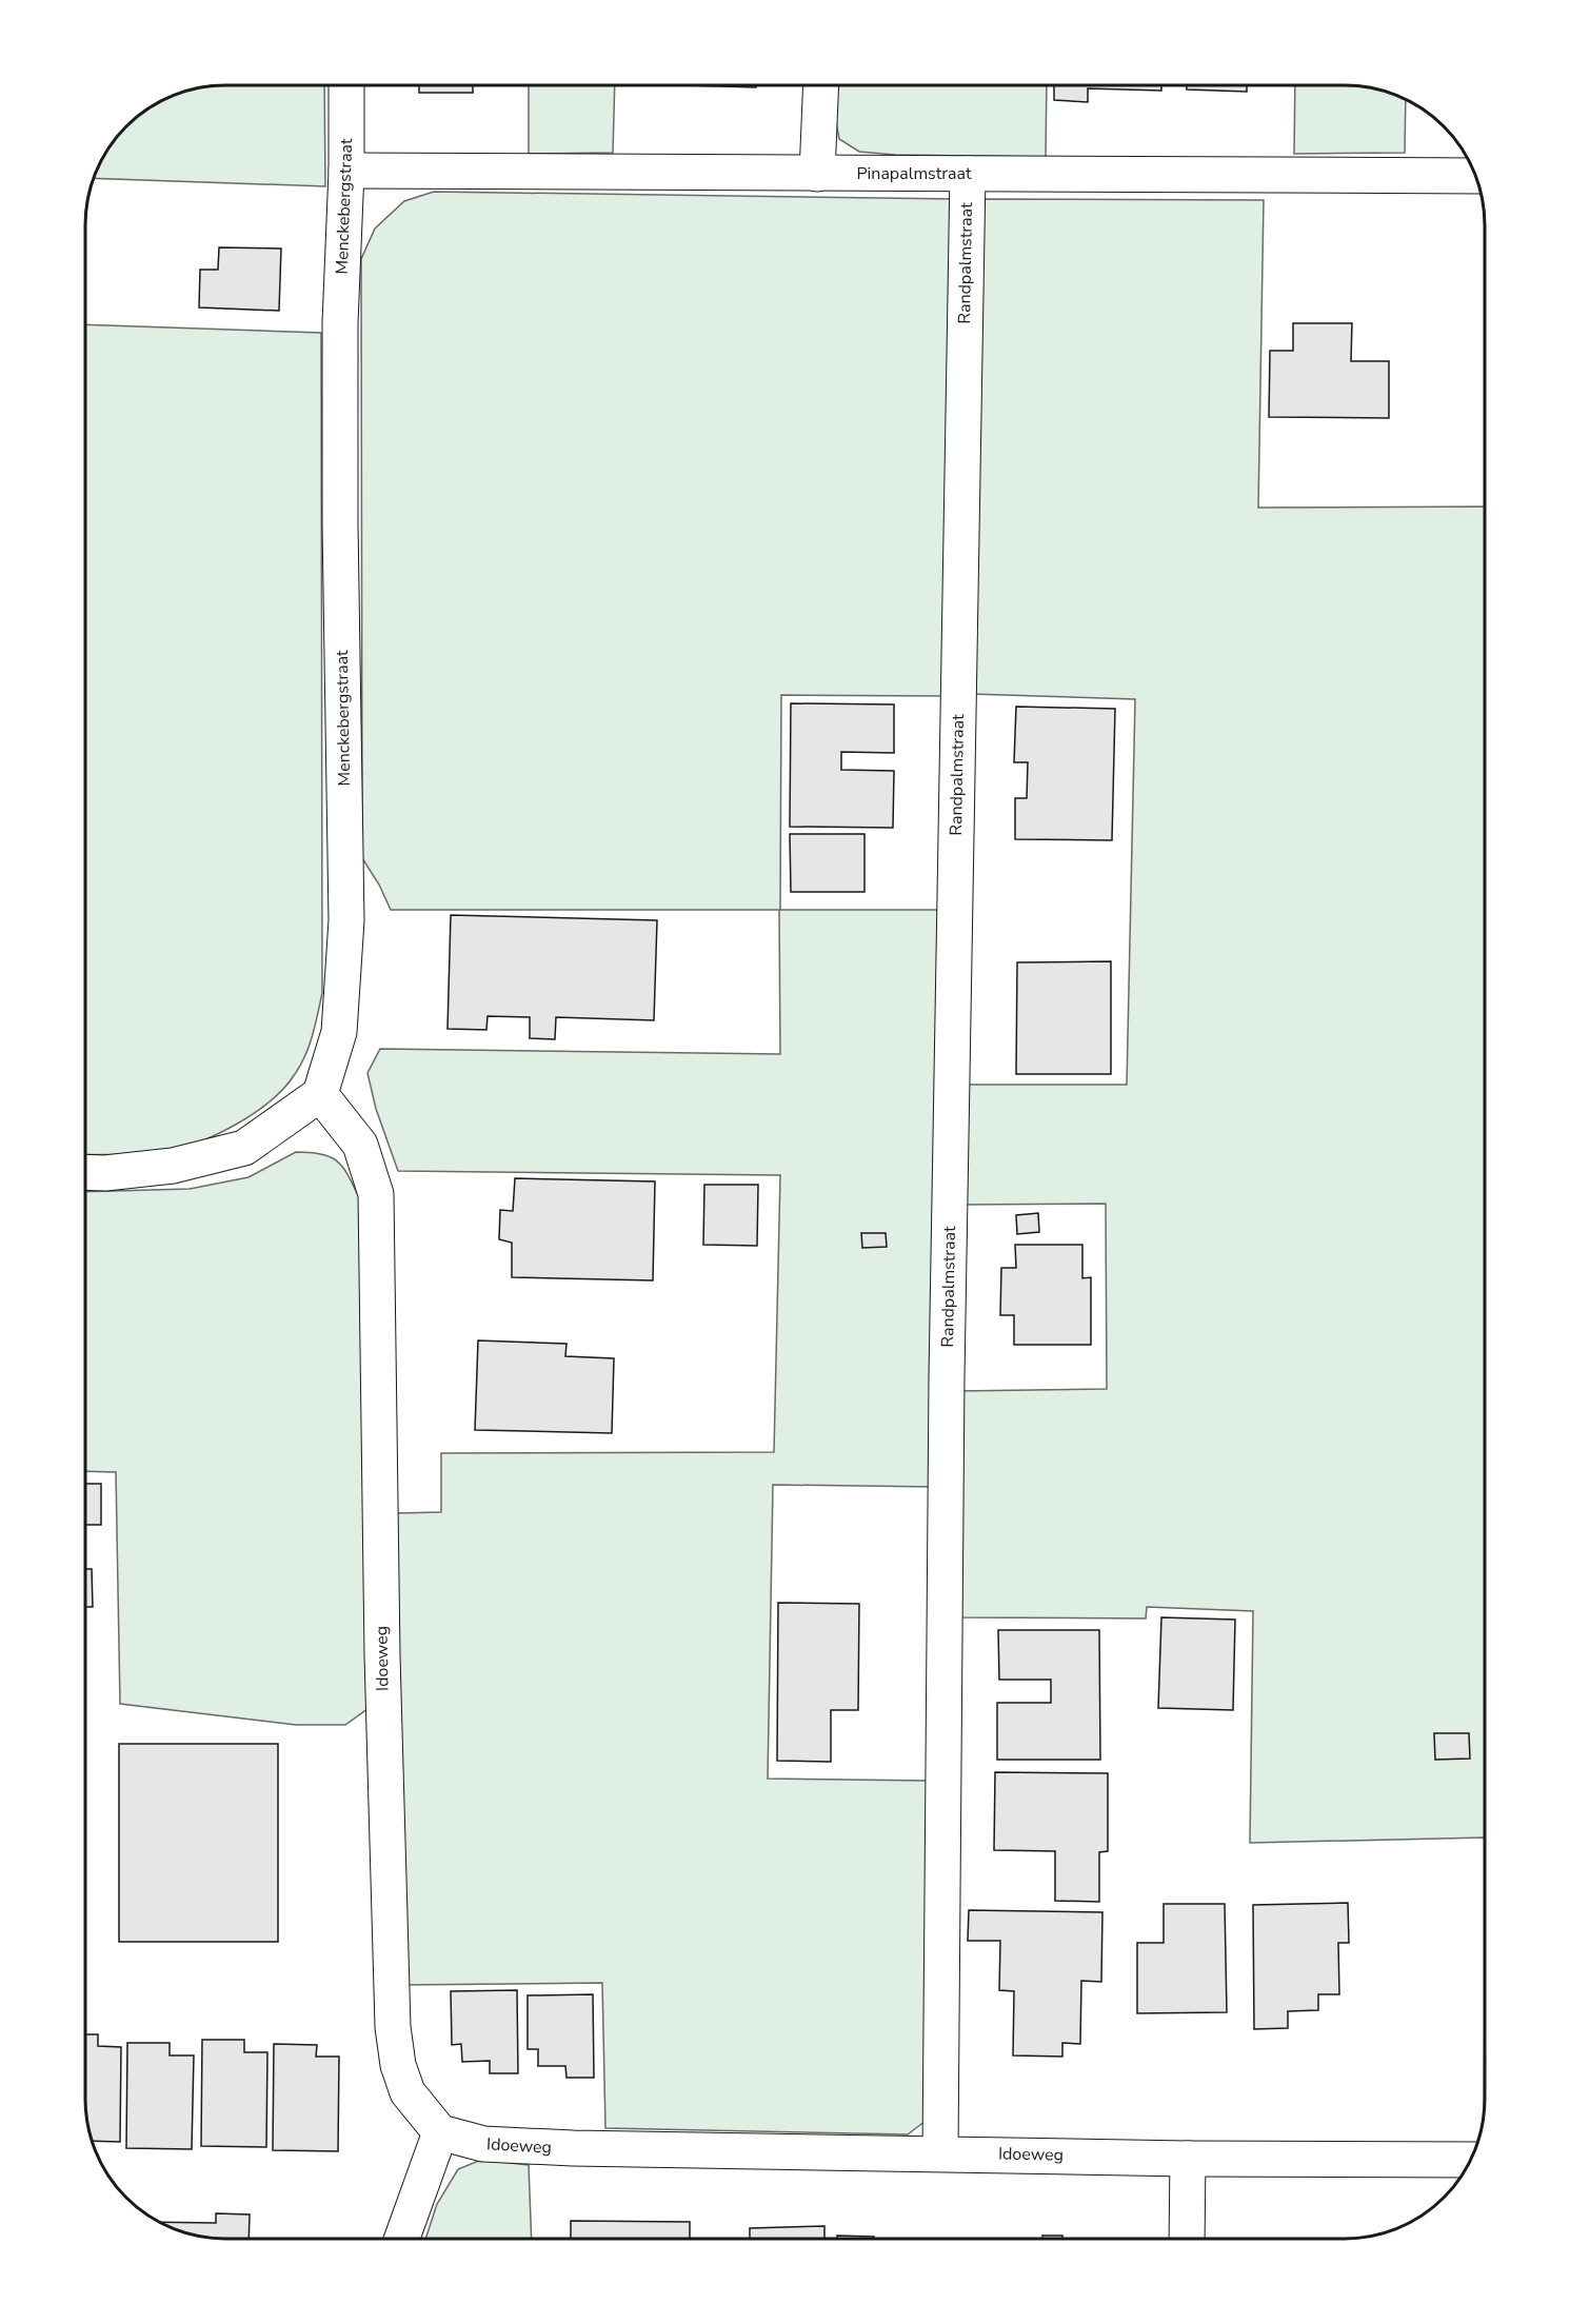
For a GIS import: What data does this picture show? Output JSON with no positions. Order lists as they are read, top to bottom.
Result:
{
  "streets": {
    "street": [
      "Pinapalmstraat",
      "Menckebergstraat",
      "Randpalmstraat",
      "Idoeweg"
    ]
  },
  "crossings": [
    ["Pinapalmstraat", "Menckebergstraat"],
    ["Pinapalmstraat", "Randpalmstraat"],
    ["Menckebergstraat", "Idoeweg"],
    ["Randpalmstraat", "Idoeweg"]
  ]
}
